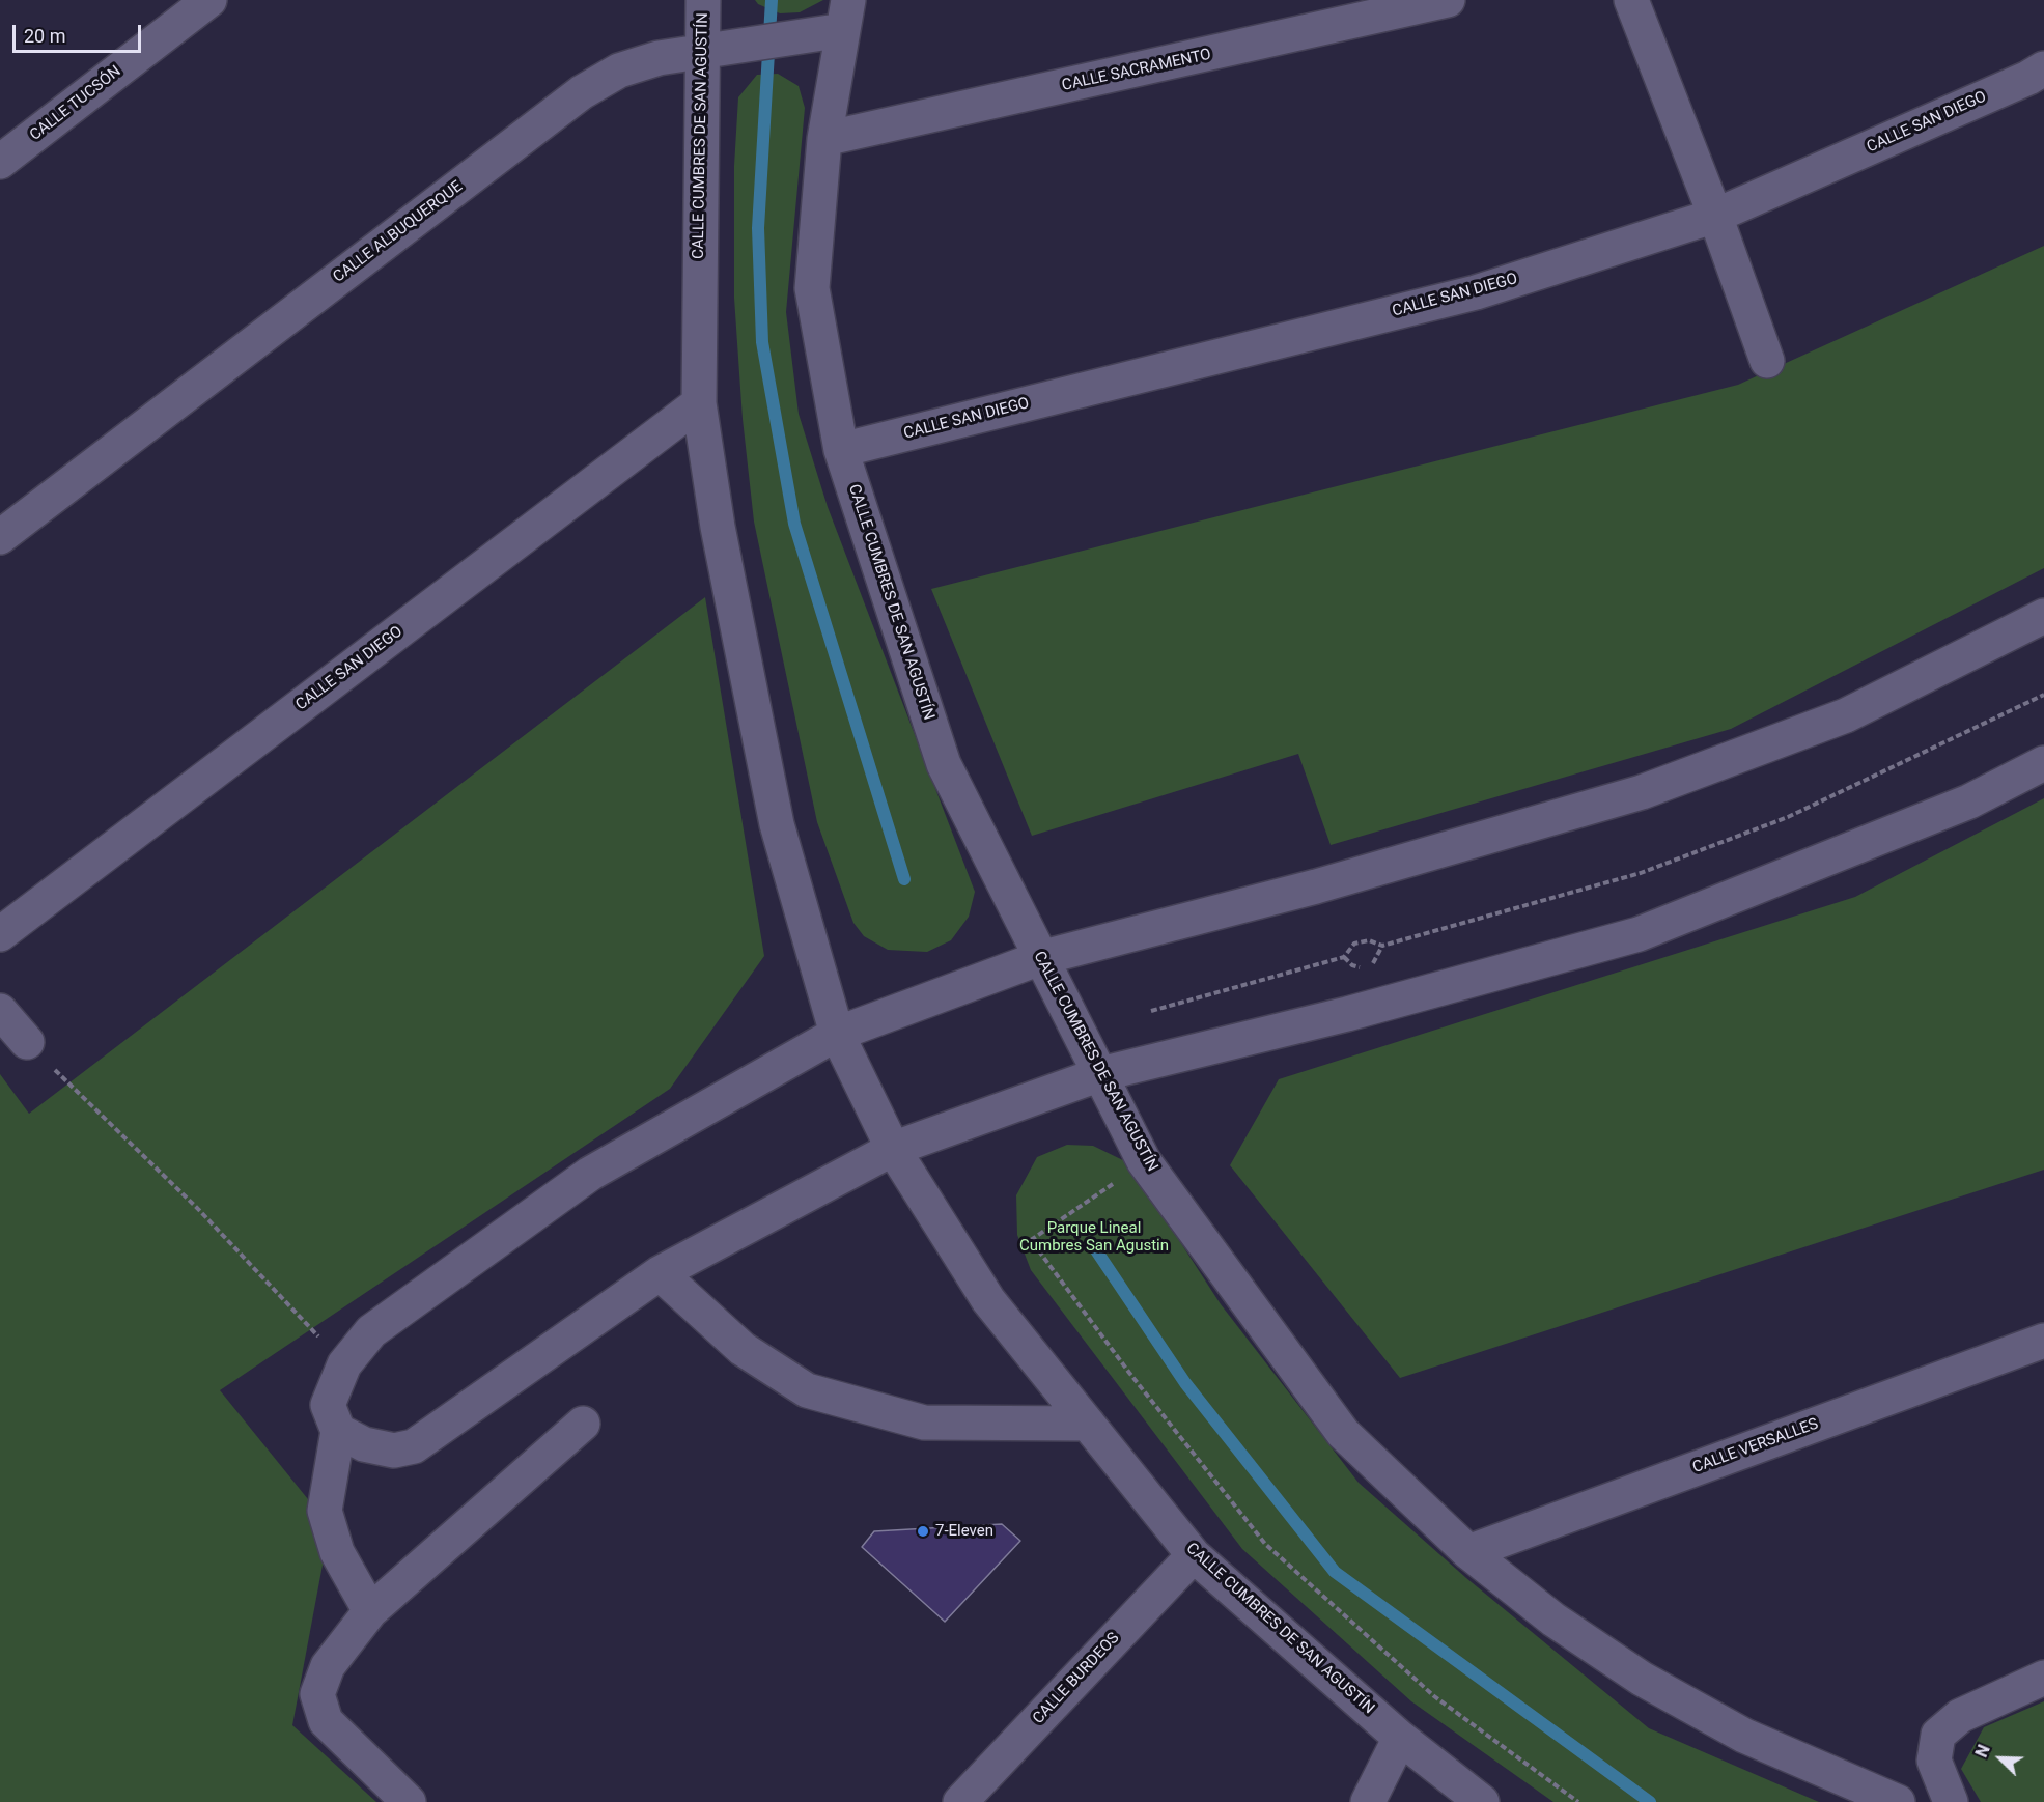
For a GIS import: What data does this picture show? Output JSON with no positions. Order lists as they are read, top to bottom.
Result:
{
  "streets": {
    "street": [
      "CALLE SACRAMENTO",
      "CALLE TUCSÓN",
      "CALLE SAN DIEGO",
      "CALLE CUMBRES DE SAN AGUSTÍN",
      "CALLE ALBUQUERQUE",
      "CALLE VERSALLES",
      "CALLE BURDEOS"
    ]
  },
  "crossings": [
    ["CALLE SACRAMENTO", "CALLE CUMBRES DE SAN AGUSTÍN"],
    ["CALLE SAN DIEGO", "CALLE CUMBRES DE SAN AGUSTÍN"],
    ["CALLE CUMBRES DE SAN AGUSTÍN", "CALLE ALBUQUERQUE"],
    ["CALLE CUMBRES DE SAN AGUSTÍN", "CALLE VERSALLES"],
    ["CALLE CUMBRES DE SAN AGUSTÍN", "CALLE BURDEOS"]
  ],
  "parks": ["Parque Lineal Cumbres San Agustin"],
  "places": ["7-Eleven"],
  "scale_bar": "20 m",
  "north": "top left"
}
